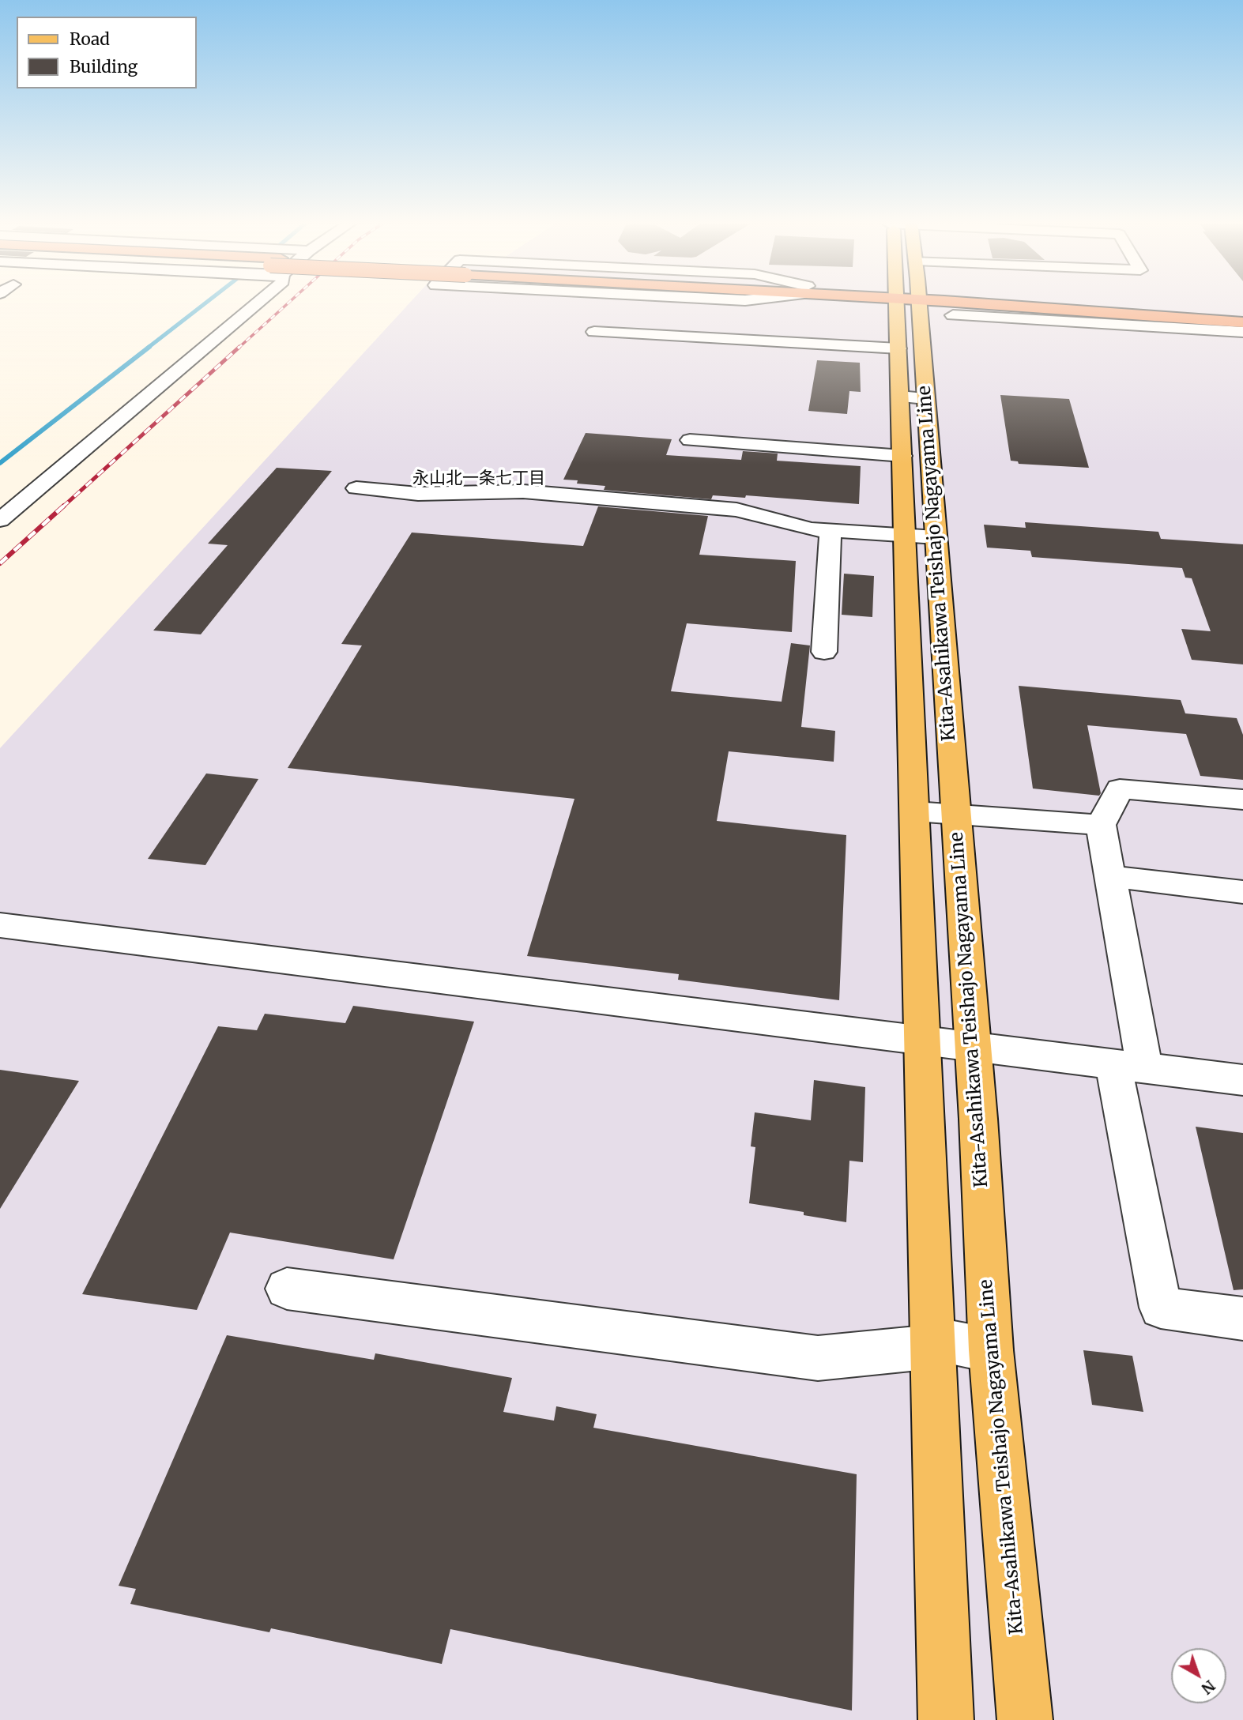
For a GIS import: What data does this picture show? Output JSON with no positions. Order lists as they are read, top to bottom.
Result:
{
  "streets": {
    "main road": ["Kita-Asahikawa Teishajo Nagayama Line"]
  },
  "districts": ["永山北一条七丁目"],
  "legend": ["Road", "Building"],
  "north": "bottom right"
}
